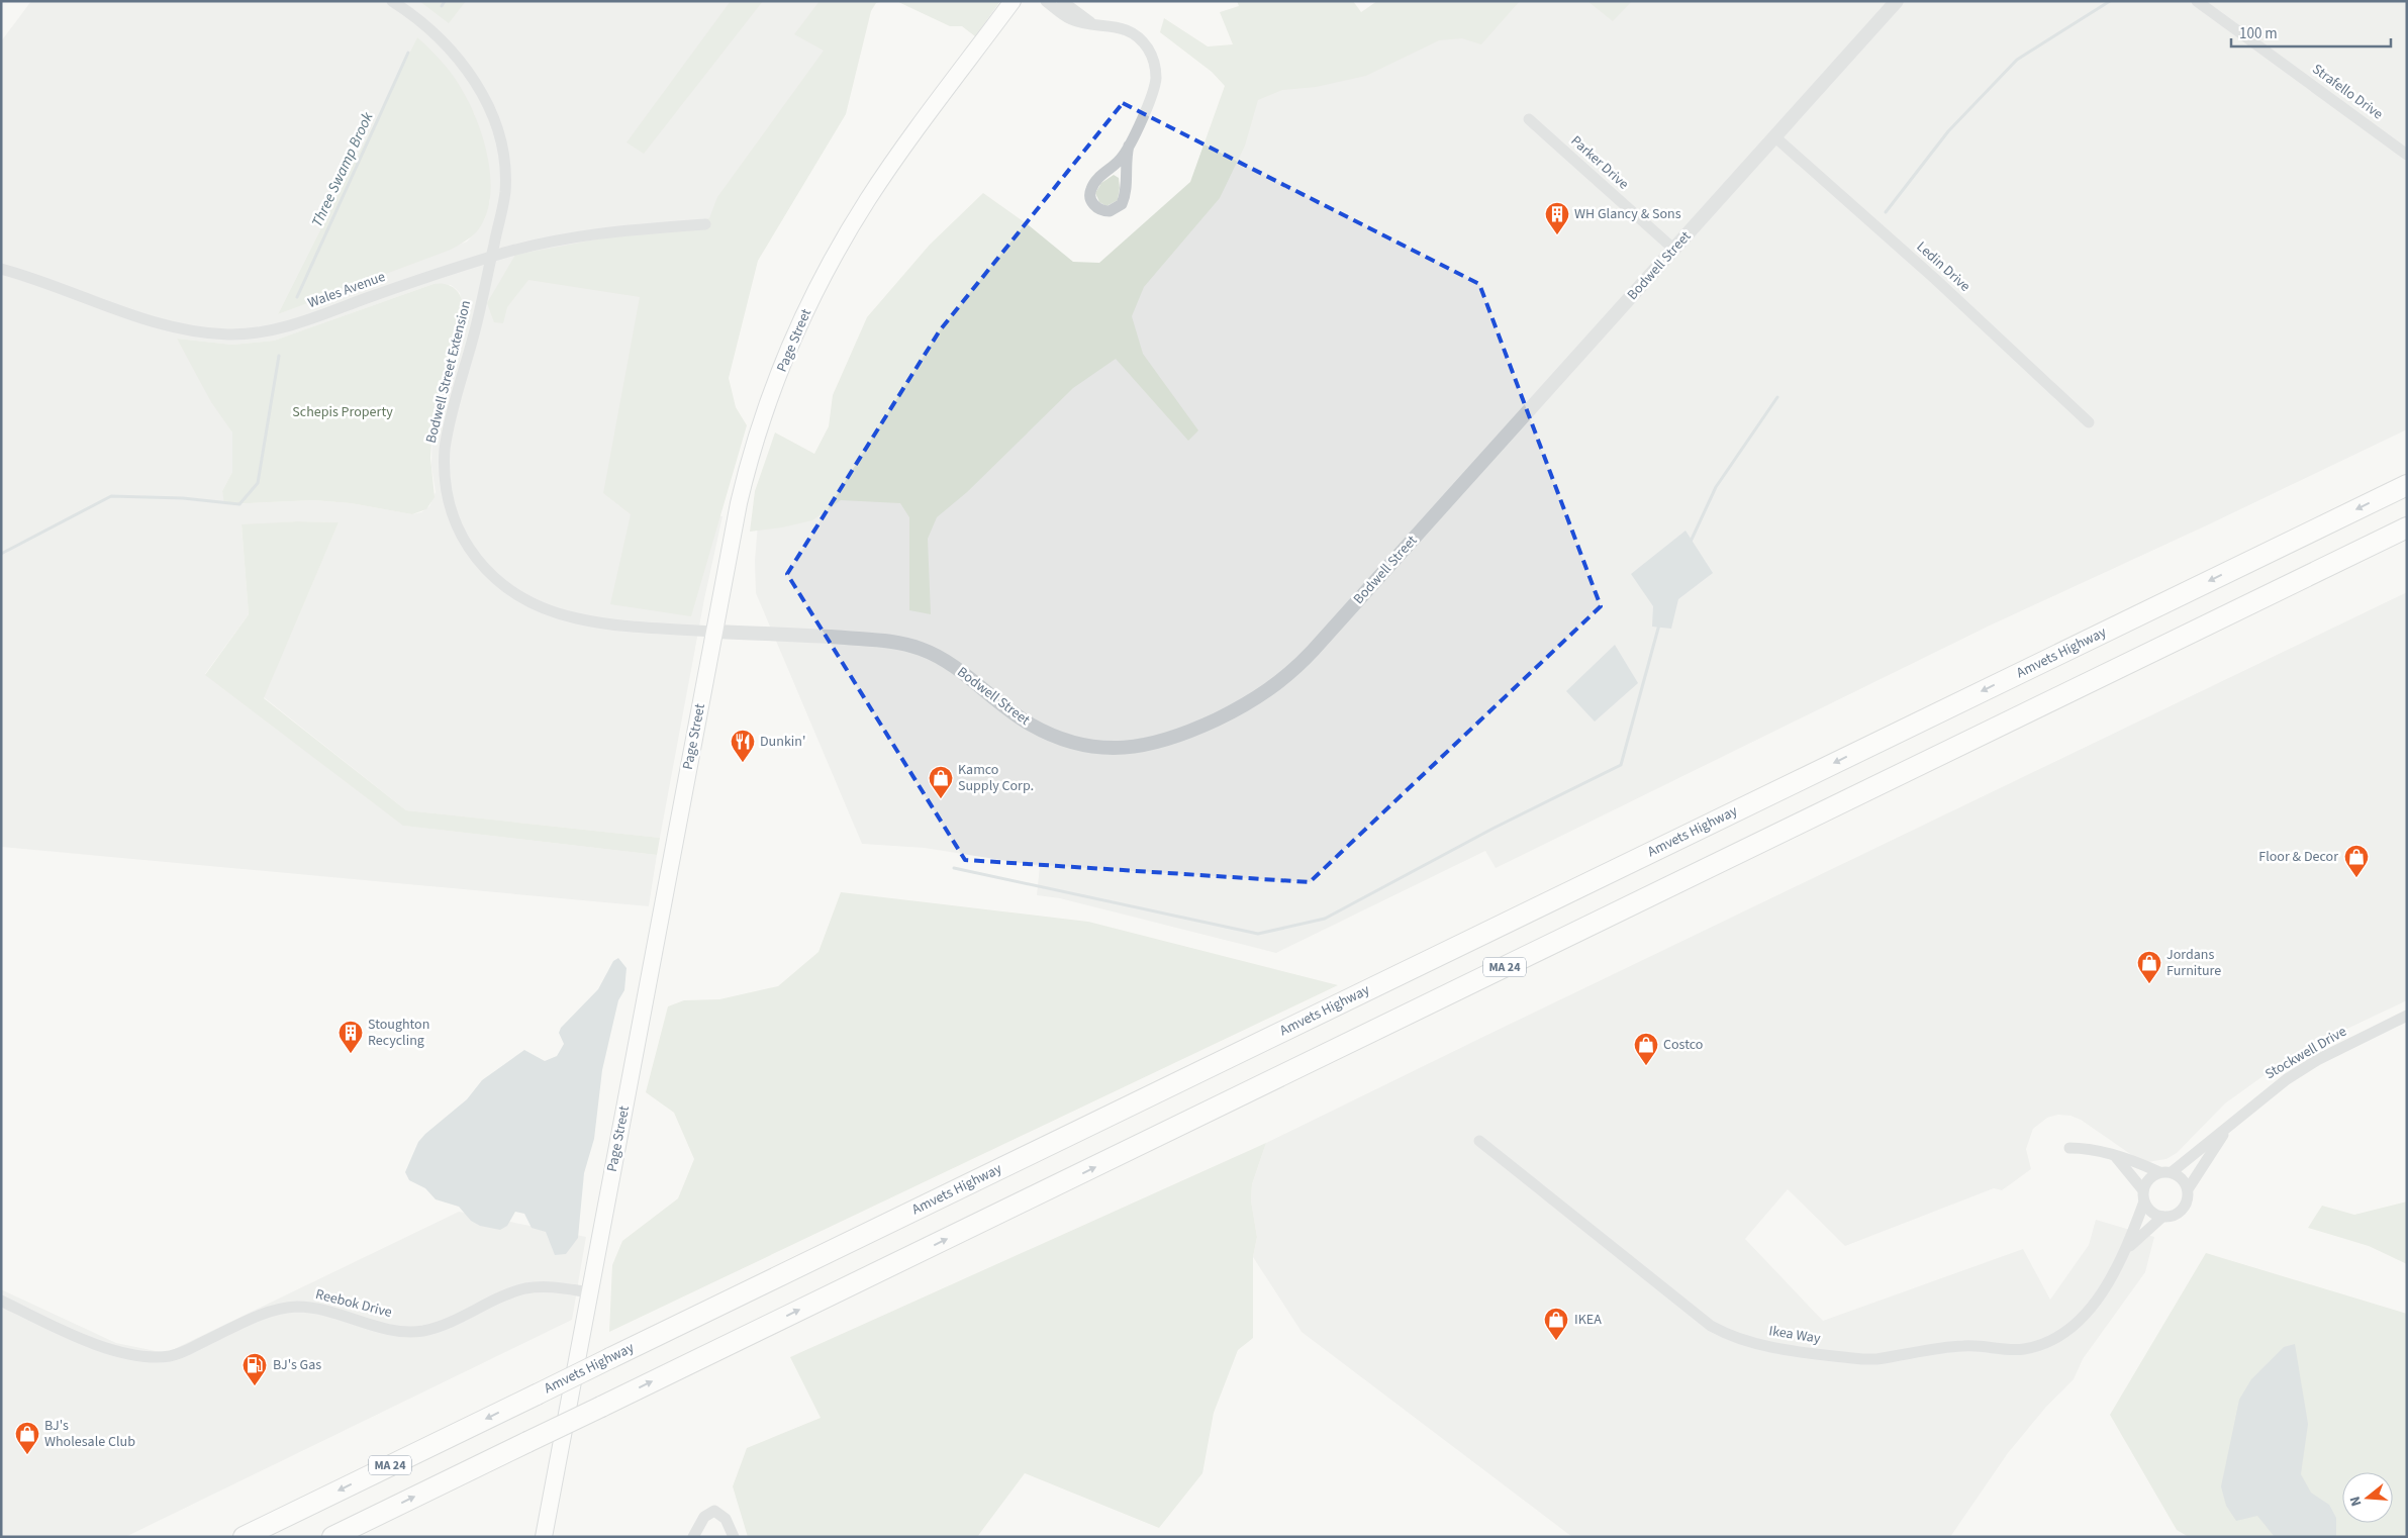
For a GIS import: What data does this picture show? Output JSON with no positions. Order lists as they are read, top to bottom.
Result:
{
  "streets": {
    "highway": ["Amvets Highway", "MA 24"],
    "main road": ["Page Street"],
    "street": [
      "Strafello Drive",
      "Parker Drive",
      "Bodwell Street",
      "Ledin Drive",
      "Wales Avenue",
      "Bodwell Street Extension",
      "Stockwell Drive",
      "Reebok Drive",
      "Ikea Way"
    ]
  },
  "crossings": [
    ["Parker Drive", "Bodwell Street"],
    ["Bodwell Street", "Ledin Drive"],
    ["Bodwell Street", "Page Street"],
    ["Bodwell Street", "Bodwell Street Extension"],
    ["Wales Avenue", "Bodwell Street Extension"],
    ["Page Street", "Bodwell Street Extension"],
    ["Page Street", "Reebok Drive"],
    ["Stockwell Drive", "Ikea Way"]
  ],
  "water": ["Three Swamp Brook"],
  "parks": ["Schepis Property"],
  "places": {
    "building": ["WH Glancy & Sons", "Stoughton Recycling"],
    "restaurant": ["Dunkin'"],
    "shop": [
      "Kamco Supply Corp.",
      "Floor & Decor",
      "Jordans Furniture",
      "Costco",
      "IKEA",
      "BJ's Wholesale Club"
    ],
    "fuel station": ["BJ's Gas"]
  },
  "scale_bar": "100 m",
  "north": "left"
}
